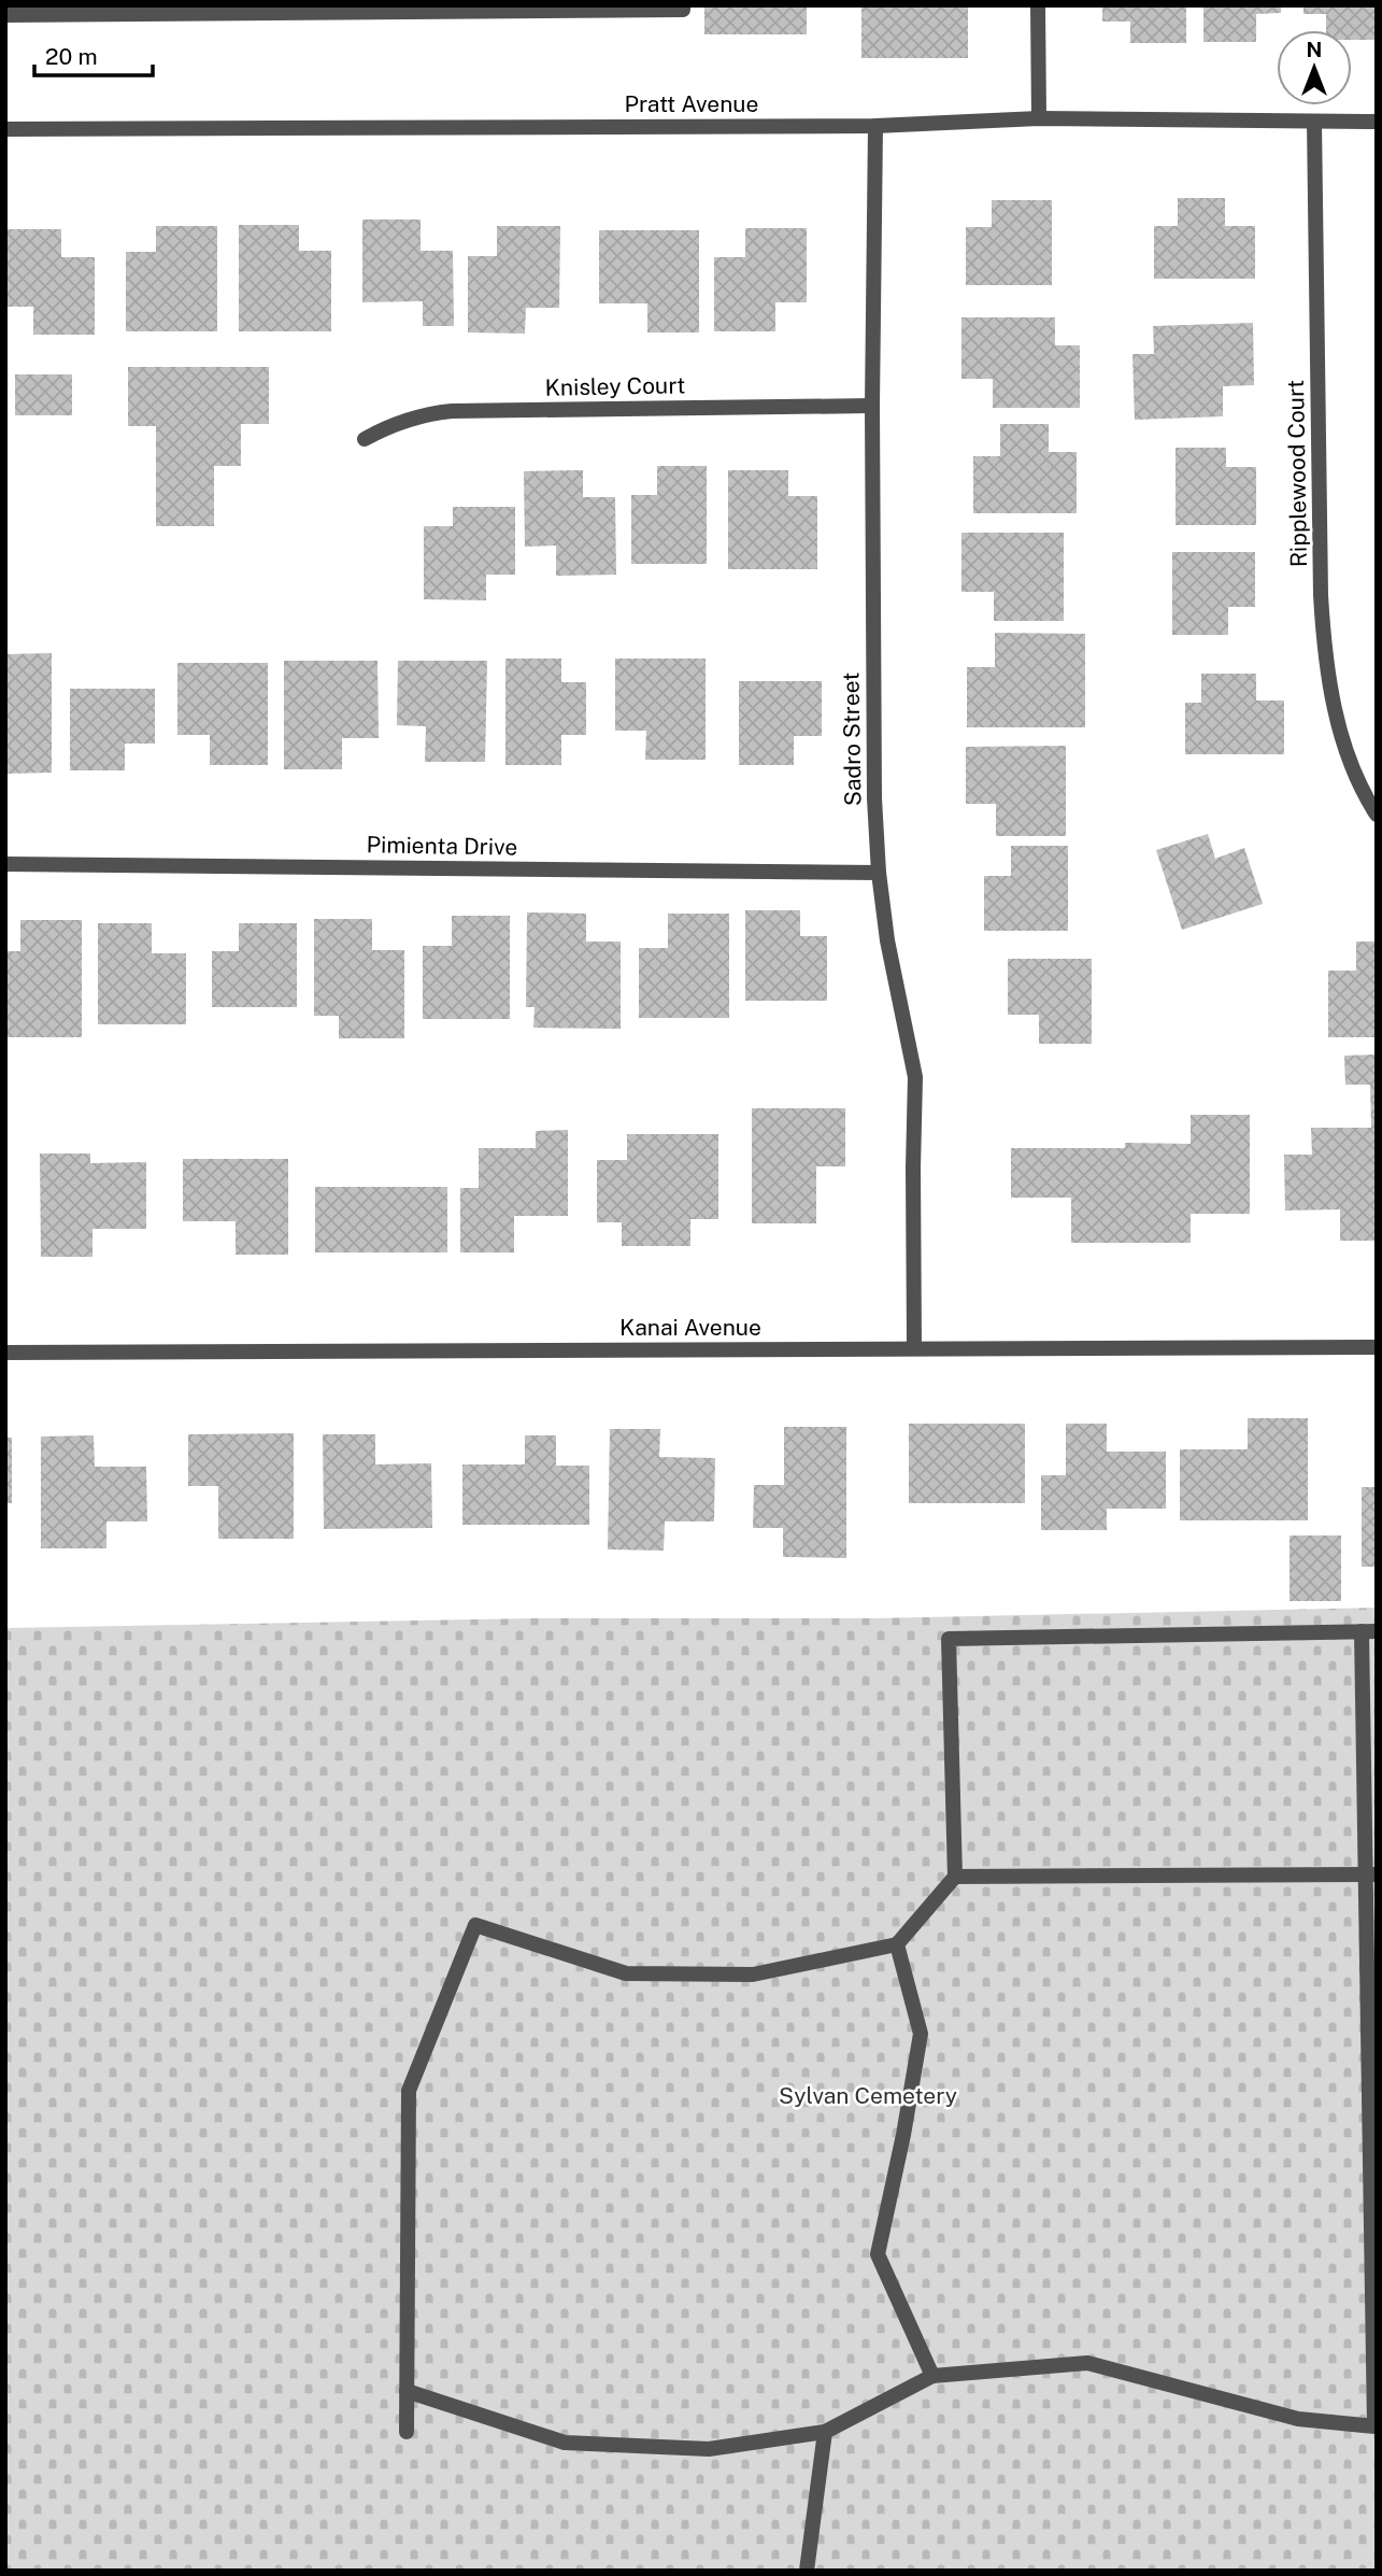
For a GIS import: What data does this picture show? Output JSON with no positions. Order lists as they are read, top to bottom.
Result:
{
  "streets": {
    "street": [
      "Pratt Avenue",
      "Knisley Court",
      "Ripplewood Court",
      "Sadro Street",
      "Pimienta Drive",
      "Kanai Avenue"
    ]
  },
  "crossings": [
    ["Pratt Avenue", "Ripplewood Court"],
    ["Pratt Avenue", "Sadro Street"],
    ["Knisley Court", "Sadro Street"],
    ["Sadro Street", "Pimienta Drive"],
    ["Sadro Street", "Kanai Avenue"]
  ],
  "parks": ["Sylvan Cemetery"],
  "scale_bar": "20 m",
  "north": "top"
}
